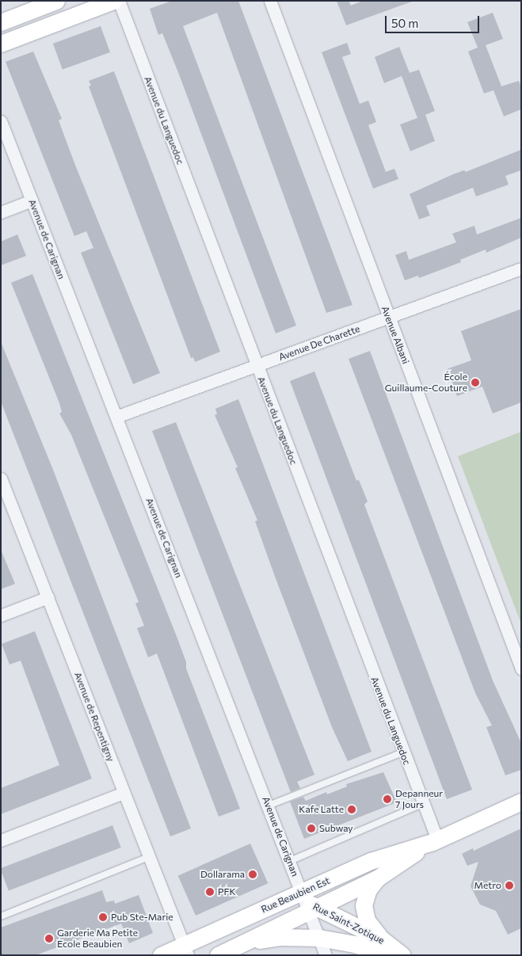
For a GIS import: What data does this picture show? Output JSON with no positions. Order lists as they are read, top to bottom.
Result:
{
  "streets": {
    "street": [
      "Avenue du Languedoc",
      "Avenue de Carignan",
      "Avenue Albani",
      "Avenue De Charette",
      "Avenue de Repentigny",
      "Rue Beaubien Est",
      "Rue Saint-Zotique"
    ]
  },
  "crossings": [
    ["Avenue du Languedoc", "Avenue De Charette"],
    ["Avenue du Languedoc", "Rue Beaubien Est"],
    ["Avenue de Carignan", "Avenue De Charette"],
    ["Avenue de Carignan", "Rue Beaubien Est"],
    ["Avenue de Carignan", "Rue Saint-Zotique"],
    ["Avenue Albani", "Avenue De Charette"],
    ["Avenue de Repentigny", "Rue Beaubien Est"],
    ["Rue Beaubien Est", "Rue Saint-Zotique"]
  ],
  "places": [
    "École Guillaume-Couture",
    "Depanneur 7 Jours",
    "Kafe Latte",
    "Subway",
    "Dollarama",
    "Metro",
    "PFK",
    "Pub Ste-Marie",
    "Garderie Ma Petite Ecole Beaubien"
  ],
  "scale_bar": "50 m"
}
